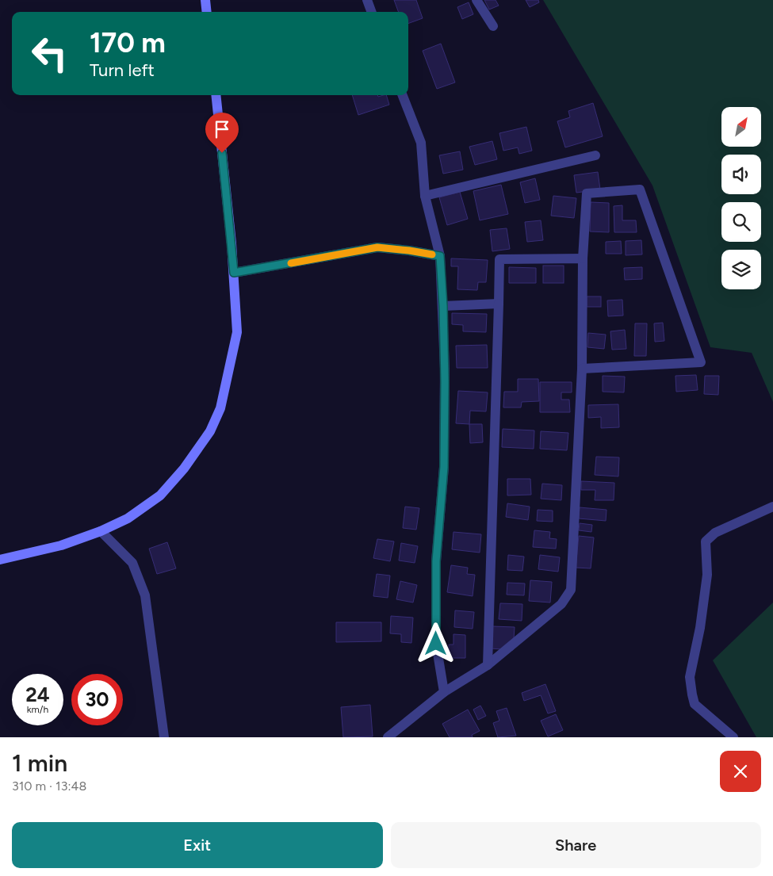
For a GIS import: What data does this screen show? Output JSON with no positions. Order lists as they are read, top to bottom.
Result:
{
  "north": "top right",
  "page": {
    "turn": ["170 m", "Turn left"],
    "speed": "24 km/h",
    "limit": "30",
    "heading": ["1 min", "310 m · 13:48"],
    "buttons": ["Exit", "Share"]
  }
}
